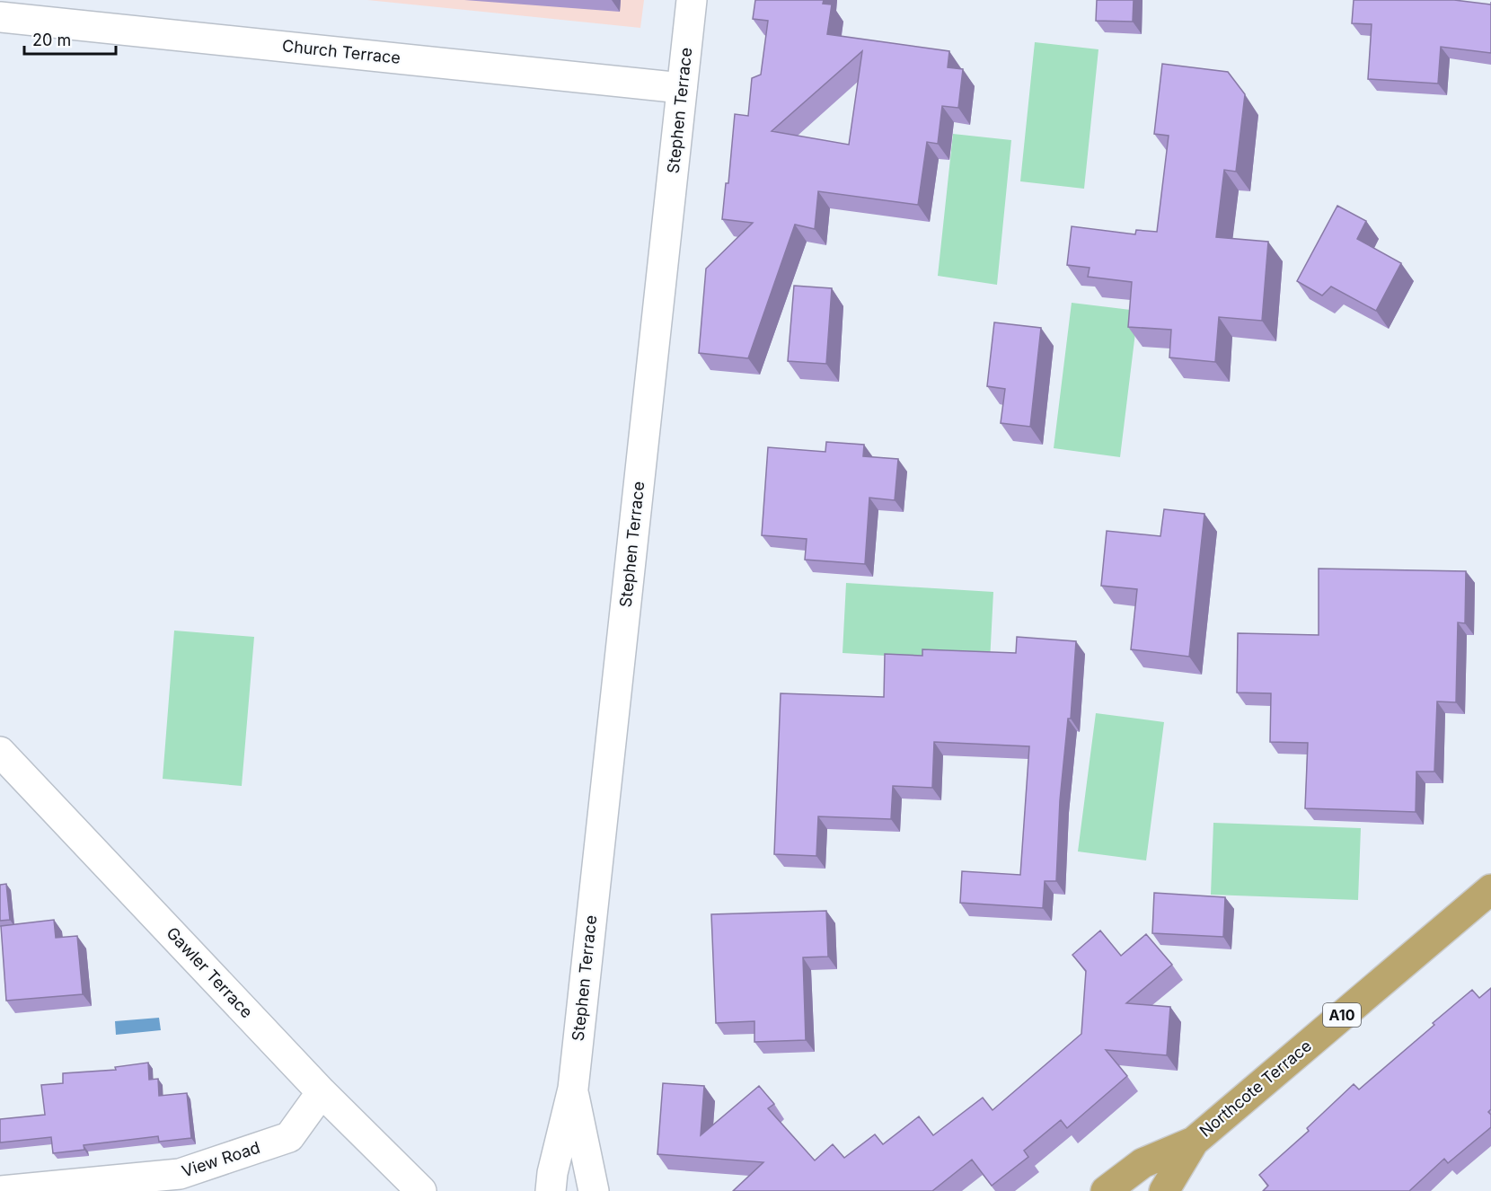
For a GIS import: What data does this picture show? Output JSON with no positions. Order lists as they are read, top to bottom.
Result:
{
  "streets": {
    "highway": ["A10", "Northcote Terrace"],
    "street": [
      "Church Terrace",
      "Stephen Terrace",
      "Gawler Terrace",
      "View Road"
    ]
  },
  "crossings": [
    ["Church Terrace", "Stephen Terrace"],
    ["Gawler Terrace", "View Road"]
  ],
  "scale_bar": "20 m"
}
